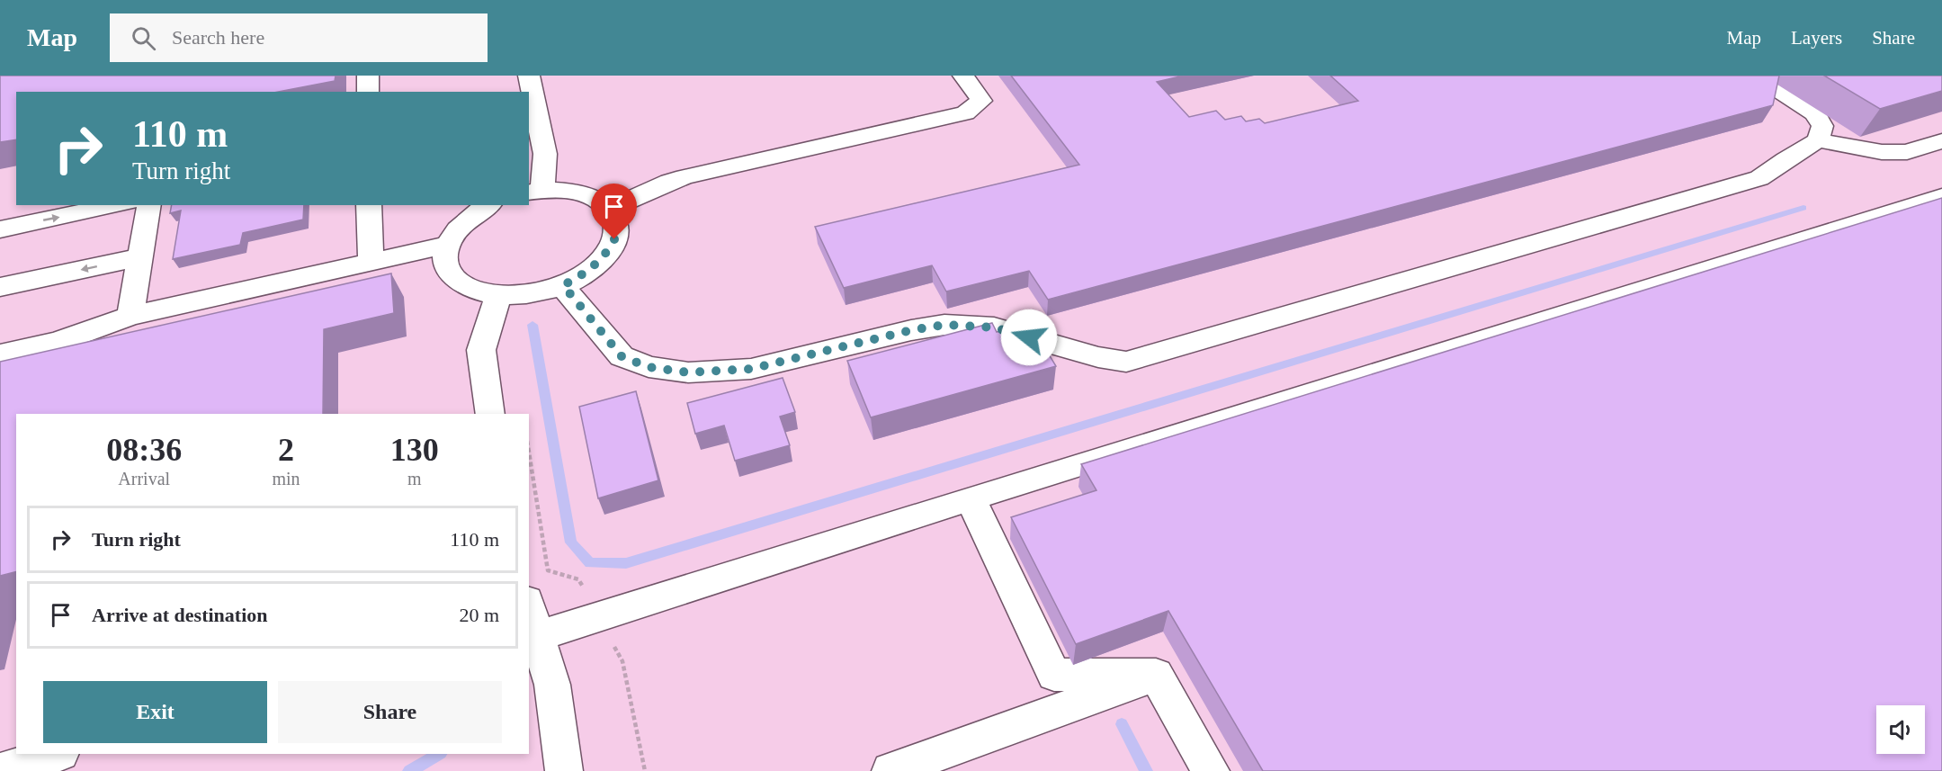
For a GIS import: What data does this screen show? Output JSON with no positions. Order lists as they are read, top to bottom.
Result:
{
  "page": {
    "header": "Map",
    "search": "Search here",
    "nav": ["Map", "Layers", "Share"],
    "turn": ["110 m", "Turn right"],
    "eta": [
      "08:36",
      "Arrival",
      "2",
      "min",
      "130",
      "m"
    ],
    "list": [
      {
        "name": "Turn right",
        "value": "110 m"
      },
      {
        "name": "Arrive at destination",
        "value": "20 m"
      }
    ],
    "buttons": ["Exit", "Share"]
  }
}
